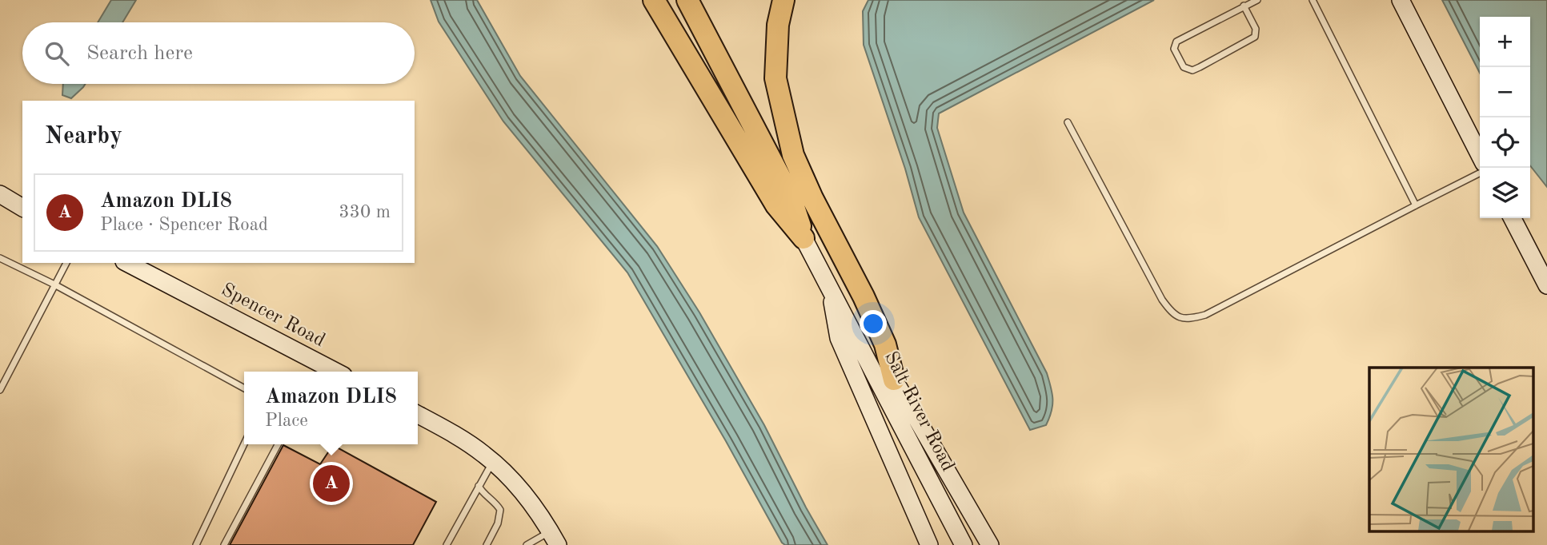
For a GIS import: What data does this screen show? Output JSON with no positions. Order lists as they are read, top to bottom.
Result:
{
  "streets": {
    "main road": ["Spencer Road", "Salt River Road"]
  },
  "page": {
    "map_buttons": ["+", "−"],
    "search": "Search here",
    "heading": "Nearby",
    "list": [
      {
        "mark": "A",
        "name": "Amazon DLI8",
        "note": "Place · Spencer Road",
        "value": "330 m"
      }
    ],
    "popup": ["Amazon DLI8", "Place"],
    "pins": "A"
  }
}
